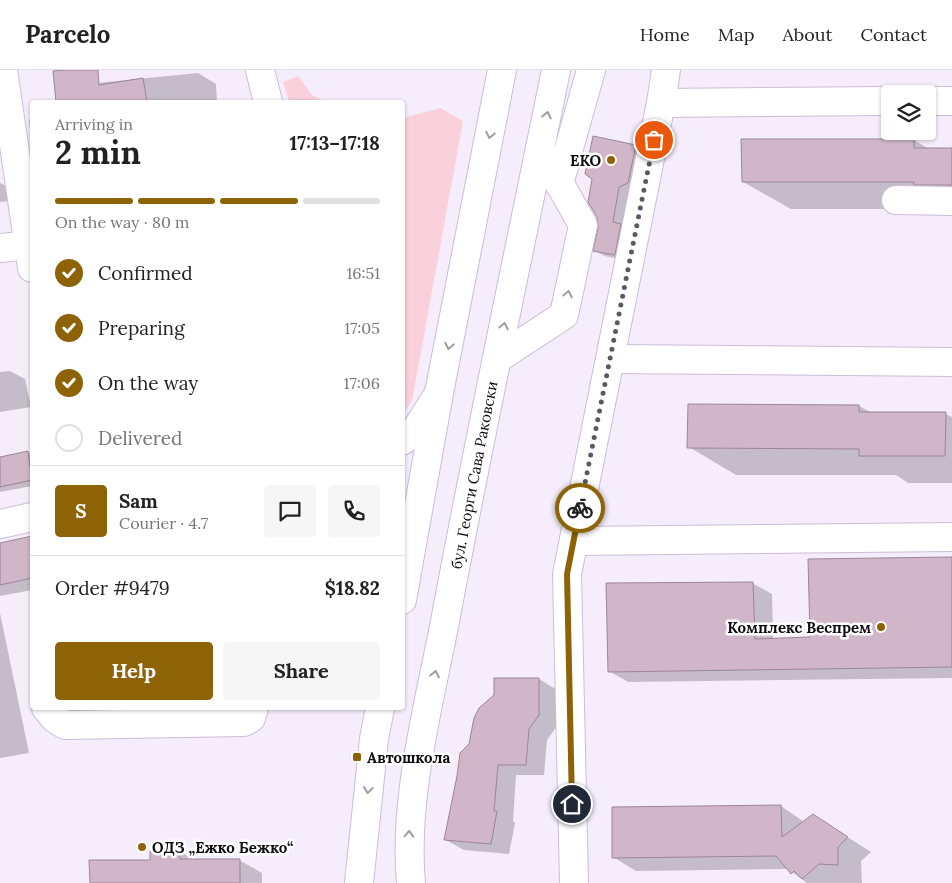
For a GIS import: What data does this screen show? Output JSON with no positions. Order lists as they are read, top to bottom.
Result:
{
  "streets": {
    "street": ["бул. Георги Сава Раковски"]
  },
  "places": {
    "other": ["EKO", "Комплекс Веспрем", "ОДЗ „Ежко Бежко“"],
    "transit": ["Автошкола"]
  },
  "page": {
    "header": "Parcelo",
    "nav": [
      "Home",
      "Map",
      "About",
      "Contact"
    ],
    "heading": ["2 min", "Arriving in", "17:13–17:18"],
    "panel": [
      "Sam",
      "Courier · 4.7",
      "Order #9479",
      "$18.82"
    ],
    "bar": "On the way · 80 m",
    "list": [
      ["Confirmed", "16:51"],
      ["Preparing", "17:05"],
      ["On the way", "17:06"],
      "Delivered"
    ],
    "round": "S",
    "buttons": ["Help", "Share"]
  }
}
